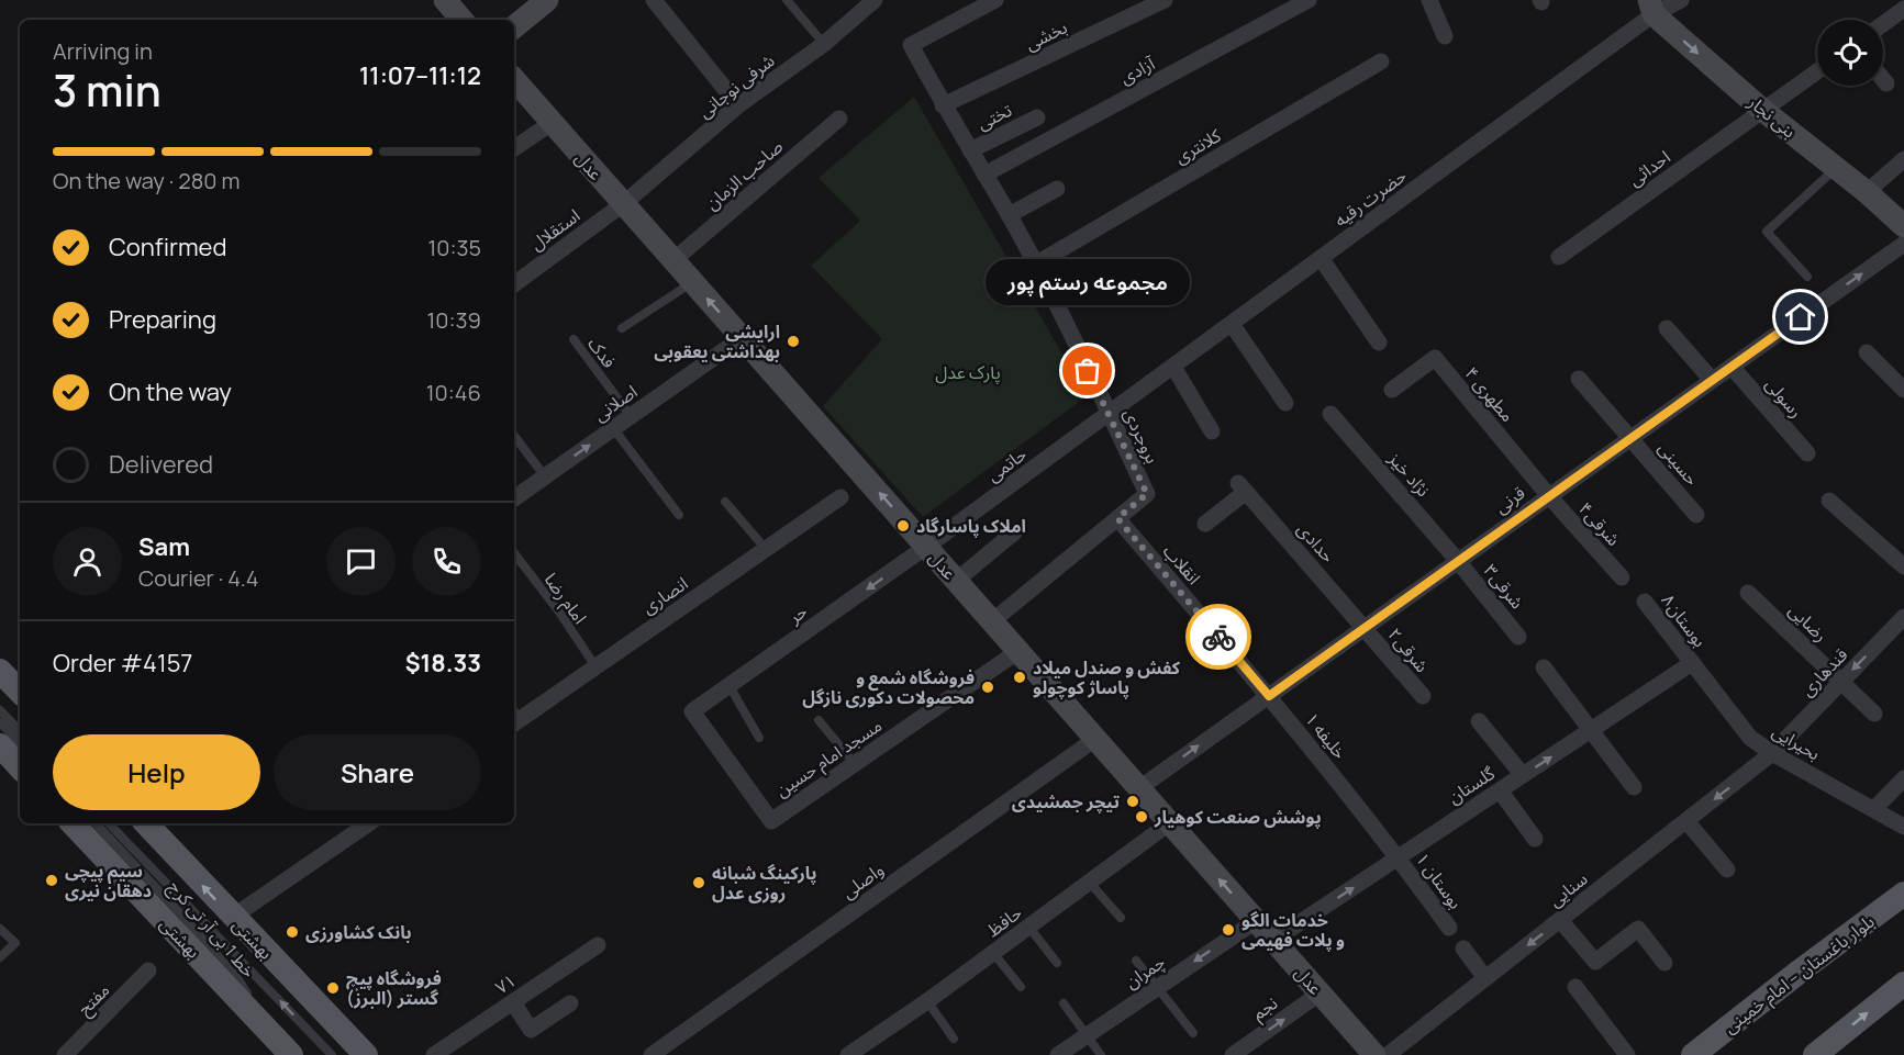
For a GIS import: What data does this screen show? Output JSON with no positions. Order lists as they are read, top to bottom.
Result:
{
  "streets": {
    "main road": ["بهشتی", "بهشتى", "بلوار باغستان -- امام خمینی"],
    "street": [
      "بخشی",
      "آزادی",
      "شرفی نوجانی",
      "تختی",
      "بنی نجار",
      "کلانتری",
      "عدل",
      "احداثی",
      "صاحب الزمان",
      "حضرت رقیه",
      "استقلال",
      "مطهری ۴",
      "رسولی",
      "اصلانی",
      "بروجردی",
      "حسینی",
      "حاتمی",
      "نژاد خیز",
      "قرنی",
      "۴شرقی",
      "حدادی",
      "انقلاب",
      "۳شرقی",
      "انصاری",
      "حر",
      "بوستان۸",
      "رضایی",
      "۲شرقی",
      "قندهاری",
      "خلیفه ۱",
      "بحیرایی",
      "مسجد امام حسین",
      "گلستان",
      "واصلی",
      "بوستان ۱",
      "سنایی",
      "حافظ",
      "چمران",
      "۷۱",
      "مفتح",
      "نجم"
    ],
    "lane": ["فدک", "امام رضا", "خط 1 بی آر تی کرج"]
  },
  "crossings": [
    ["بخشی", "بروجردی"],
    ["آزادی", "بروجردی"],
    ["شرفی نوجانی", "عدل"],
    ["شرفی نوجانی", "استقلال"],
    ["تختی", "بروجردی"],
    ["بنی نجار", "احداثی"],
    ["بنی نجار", "حضرت رقیه"],
    ["کلانتری", "بروجردی"],
    ["عدل", "صاحب الزمان"],
    ["عدل", "استقلال"],
    ["عدل", "اصلانی"],
    ["عدل", "بروجردی"],
    ["عدل", "حاتمی"],
    ["عدل", "قرنی"],
    ["عدل", "حر"],
    ["عدل", "مسجد امام حسین"],
    ["عدل", "گلستان"],
    ["عدل", "واصلی"],
    ["عدل", "حافظ"],
    ["عدل", "چمران"],
    ["عدل", "نجم"],
    ["حضرت رقیه", "بروجردی"],
    ["حضرت رقیه", "حاتمی"],
    ["فدک", "اصلانی"],
    ["مطهری ۴", "قرنی"],
    ["مطهری ۴", "۴شرقی"],
    ["رسولی", "قرنی"],
    ["بروجردی", "حاتمی"],
    ["بروجردی", "انقلاب"],
    ["حسینی", "قرنی"],
    ["حاتمی", "حر"],
    ["نژاد خیز", "قرنی"],
    ["نژاد خیز", "۳شرقی"],
    ["قرنی", "۴شرقی"],
    ["قرنی", "حدادی"],
    ["قرنی", "انقلاب"],
    ["قرنی", "۳شرقی"],
    ["قرنی", "۲شرقی"],
    ["قرنی", "خلیفه ۱"],
    ["حدادی", "۲شرقی"],
    ["انقلاب", "خلیفه ۱"],
    ["انصاری", "امام رضا"],
    ["حر", "مسجد امام حسین"],
    ["بوستان۸", "بحیرایی"],
    ["بوستان۸", "گلستان"],
    ["رضایی", "قندهاری"],
    ["قندهاری", "بحیرایی"],
    ["قندهاری", "سنایی"],
    ["خلیفه ۱", "گلستان"],
    ["خلیفه ۱", "بوستان ۱"],
    ["بحیرایی", "گلستان"],
    ["بحیرایی", "سنایی"],
    ["گلستان", "بوستان ۱"],
    ["خط 1 بی آر تی کرج", "بهشتی"]
  ],
  "one_way": [
    "بنی نجار",
    "عدل",
    "قرنی",
    "حر",
    "قندهاری",
    "گلستان",
    "سنایی",
    "بهشتى",
    "چمران",
    "نجم"
  ],
  "parks": ["پارک عدل"],
  "places": [
    "ارایشی بهداشتی یعقوبی",
    "مجموعه رستم پور",
    "املاک پاسارگاد",
    "کفش و صندل میلاد پاساژ کوچولو",
    "فروشگاه شمع و محصولات دکوری نازگل",
    "تیچر جمشیدی",
    "پوشش صنعت کوهیار",
    "سیم پیچی دهقان نیری",
    "پارکینگ شبانه روزی عدل",
    "خدمات الگو و پلات فهیمی",
    "بانک کشاورزی",
    "فروشگاه پیچ گستر (البرز)"
  ],
  "page": {
    "heading": ["3 min", "Arriving in", "11:07–11:12"],
    "panel": [
      "Sam",
      "Courier · 4.4",
      "Order #4157",
      "$18.33"
    ],
    "bar": "On the way · 280 m",
    "list": [
      ["Confirmed", "10:35"],
      ["Preparing", "10:39"],
      ["On the way", "10:46"],
      "Delivered"
    ],
    "bubble": "مجموعه رستم پور",
    "buttons": ["Help", "Share"]
  }
}
